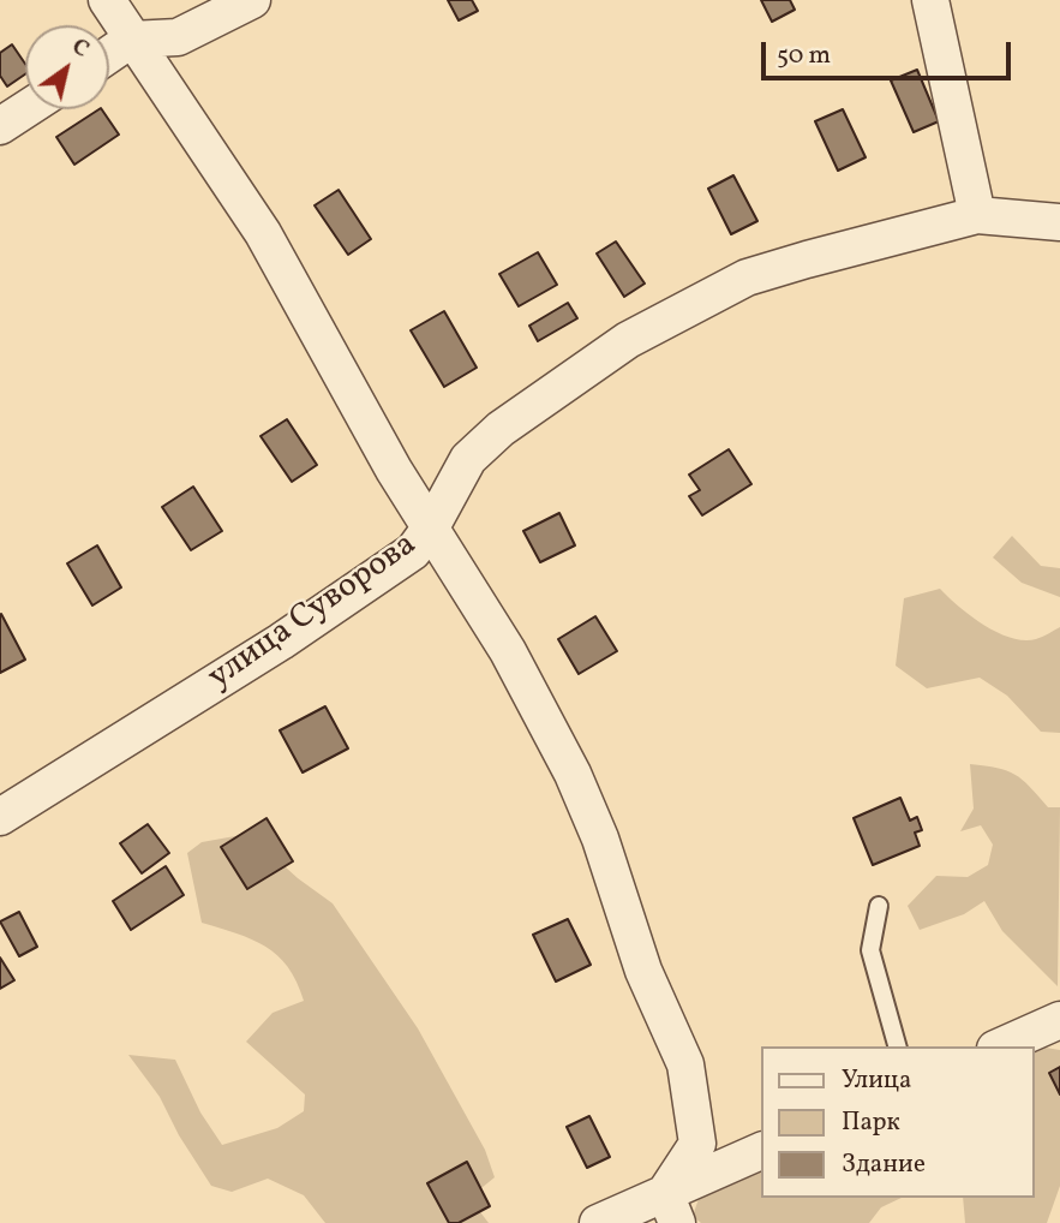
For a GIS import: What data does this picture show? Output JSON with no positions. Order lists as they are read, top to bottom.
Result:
{
  "streets": {
    "street": ["улица Суворова"]
  },
  "legend": ["Улица", "Парк", "Здание"],
  "scale_bar": "50 m",
  "north": "top right"
}
